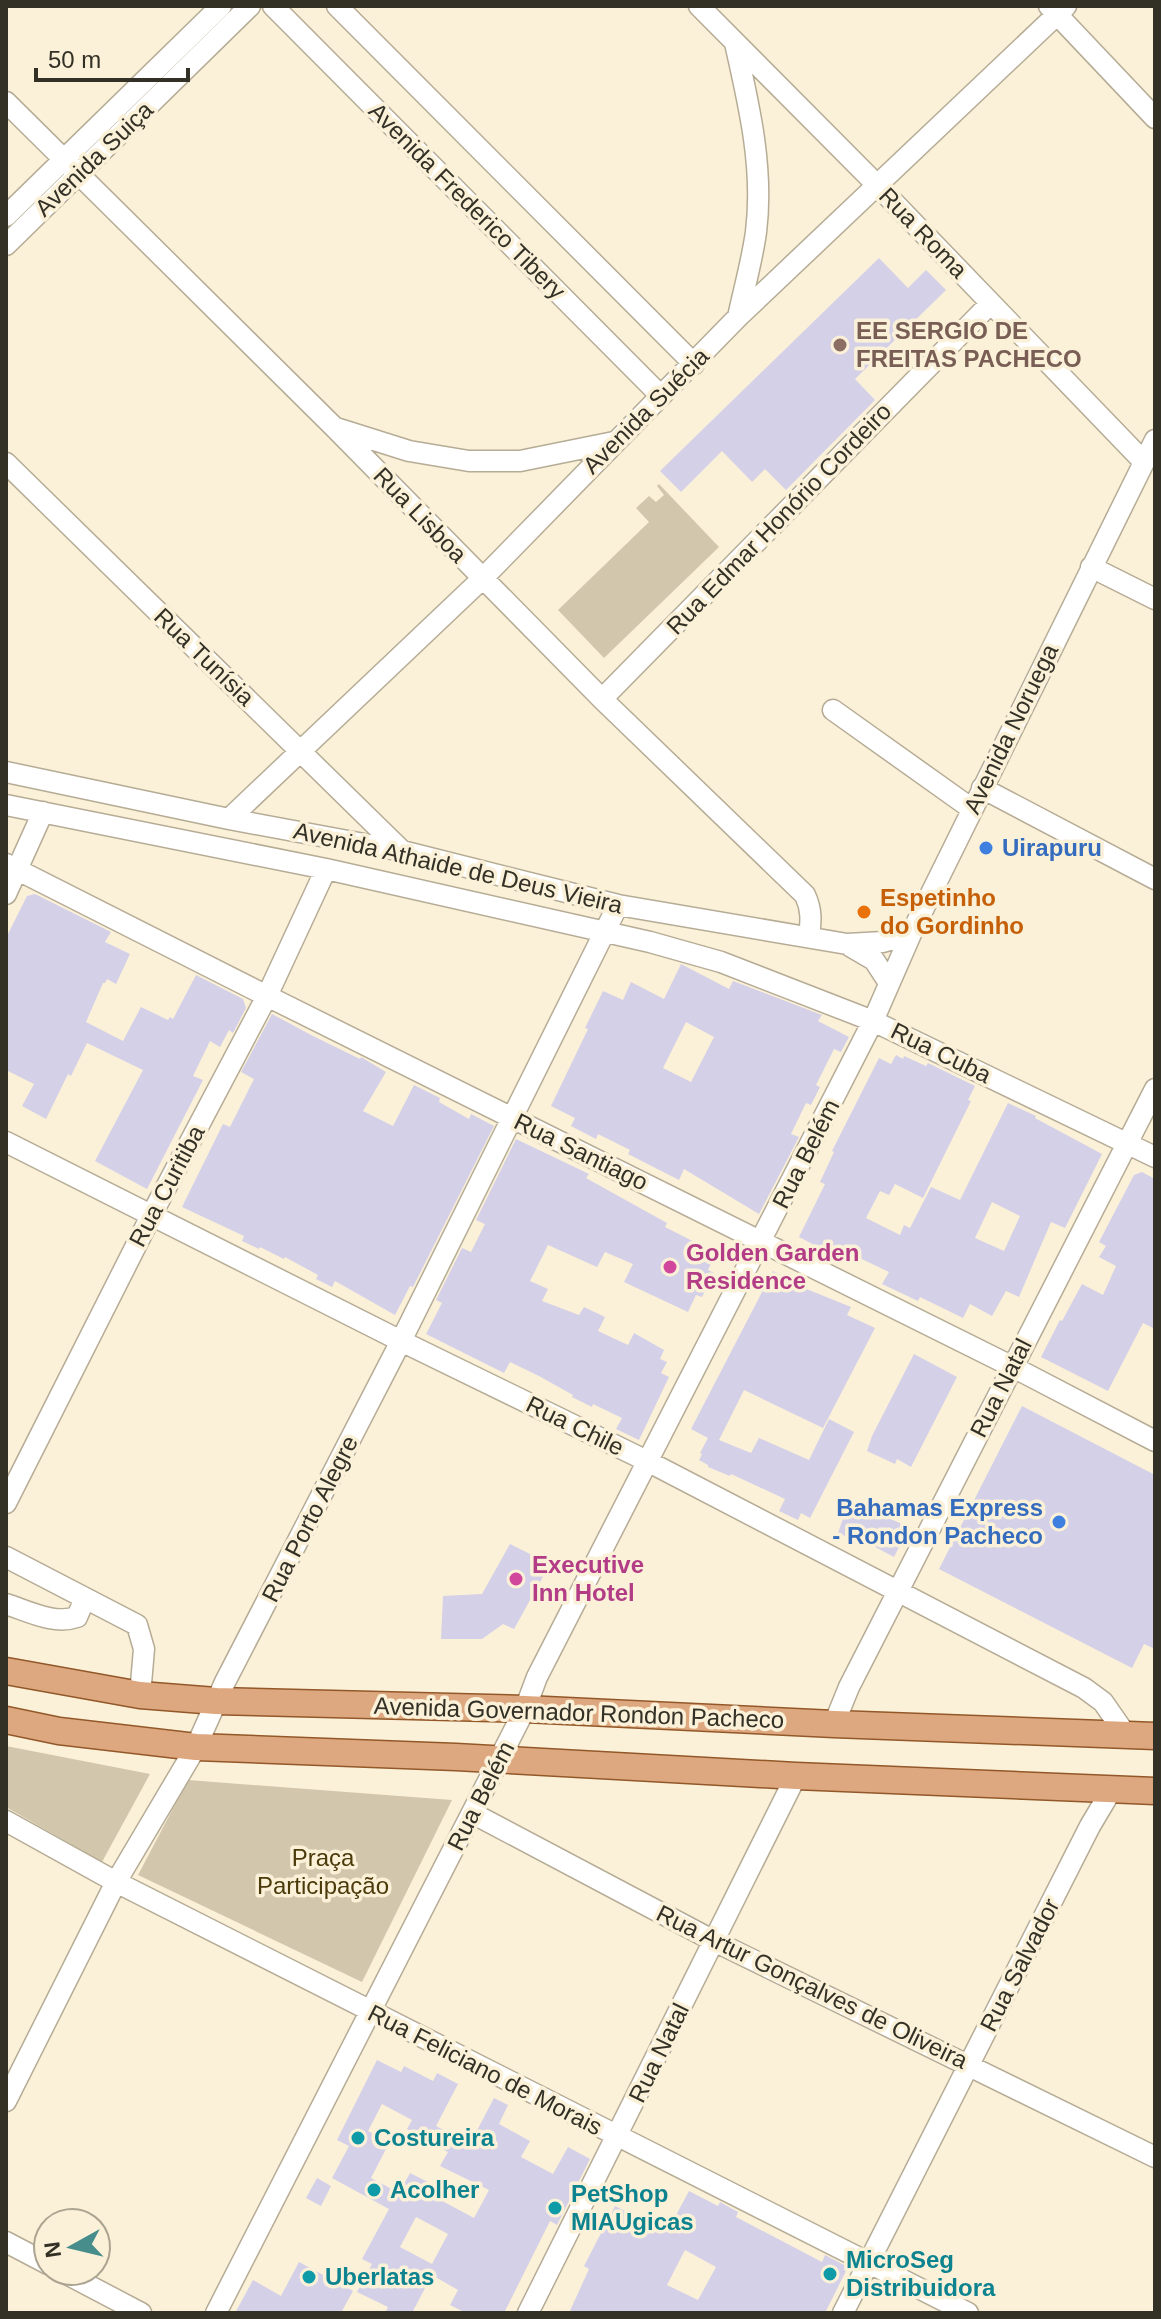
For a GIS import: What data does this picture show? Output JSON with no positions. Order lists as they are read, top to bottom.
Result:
{
  "streets": {
    "main road": ["Avenida Governador Rondon Pacheco"],
    "street": [
      "Avenida Suiça",
      "Avenida Frederico Tibery",
      "Rua Roma",
      "Avenida Suécia",
      "Rua Lisboa",
      "Rua Edmar Honório Cordeiro",
      "Rua Tunísia",
      "Avenida Noruega",
      "Avenida Athaide de Deus Vieira",
      "Rua Cuba",
      "Rua Santiago",
      "Rua Belém",
      "Rua Curitiba",
      "Rua Natal",
      "Rua Chile",
      "Rua Porto Alegre",
      "Rua Salvador",
      "Rua Artur Gonçalves de Oliveira",
      "Rua Feliciano de Morais"
    ]
  },
  "crossings": [
    ["Avenida Suiça", "Rua Lisboa"],
    ["Avenida Frederico Tibery", "Avenida Suécia"],
    ["Rua Roma", "Avenida Suécia"],
    ["Rua Roma", "Rua Edmar Honório Cordeiro"],
    ["Rua Roma", "Avenida Noruega"],
    ["Avenida Suécia", "Rua Lisboa"],
    ["Avenida Suécia", "Rua Tunísia"],
    ["Avenida Suécia", "Avenida Athaide de Deus Vieira"],
    ["Rua Lisboa", "Rua Edmar Honório Cordeiro"],
    ["Rua Lisboa", "Avenida Athaide de Deus Vieira"],
    ["Rua Tunísia", "Avenida Athaide de Deus Vieira"],
    ["Avenida Noruega", "Avenida Athaide de Deus Vieira"],
    ["Avenida Noruega", "Rua Cuba"],
    ["Avenida Noruega", "Rua Belém"],
    ["Avenida Athaide de Deus Vieira", "Rua Cuba"],
    ["Avenida Athaide de Deus Vieira", "Rua Curitiba"],
    ["Avenida Athaide de Deus Vieira", "Rua Porto Alegre"],
    ["Rua Cuba", "Rua Belém"],
    ["Rua Cuba", "Rua Natal"],
    ["Rua Santiago", "Rua Belém"],
    ["Rua Santiago", "Rua Curitiba"],
    ["Rua Santiago", "Rua Natal"],
    ["Rua Santiago", "Rua Porto Alegre"],
    ["Rua Belém", "Rua Chile"],
    ["Rua Belém", "Avenida Governador Rondon Pacheco"],
    ["Rua Belém", "Rua Artur Gonçalves de Oliveira"],
    ["Rua Belém", "Rua Feliciano de Morais"],
    ["Rua Curitiba", "Rua Chile"],
    ["Rua Natal", "Rua Chile"],
    ["Rua Natal", "Avenida Governador Rondon Pacheco"],
    ["Rua Natal", "Rua Artur Gonçalves de Oliveira"],
    ["Rua Natal", "Rua Feliciano de Morais"],
    ["Rua Chile", "Rua Porto Alegre"],
    ["Rua Chile", "Avenida Governador Rondon Pacheco"],
    ["Rua Porto Alegre", "Avenida Governador Rondon Pacheco"],
    ["Rua Porto Alegre", "Rua Feliciano de Morais"],
    ["Avenida Governador Rondon Pacheco", "Rua Salvador"],
    ["Rua Salvador", "Rua Artur Gonçalves de Oliveira"],
    ["Rua Salvador", "Rua Feliciano de Morais"]
  ],
  "parks": ["Praça Participação"],
  "places": [
    "EE SERGIO DE FREITAS PACHECO",
    "Uirapuru",
    "Espetinho do Gordinho",
    "Golden Garden Residence",
    "Bahamas Express - Rondon Pacheco",
    "Executive Inn Hotel",
    "Costureira",
    "Acolher",
    "PetShop MIAUgicas",
    "MicroSeg Distribuidora",
    "Uberlatas"
  ],
  "scale_bar": "50 m",
  "north": "left"
}
